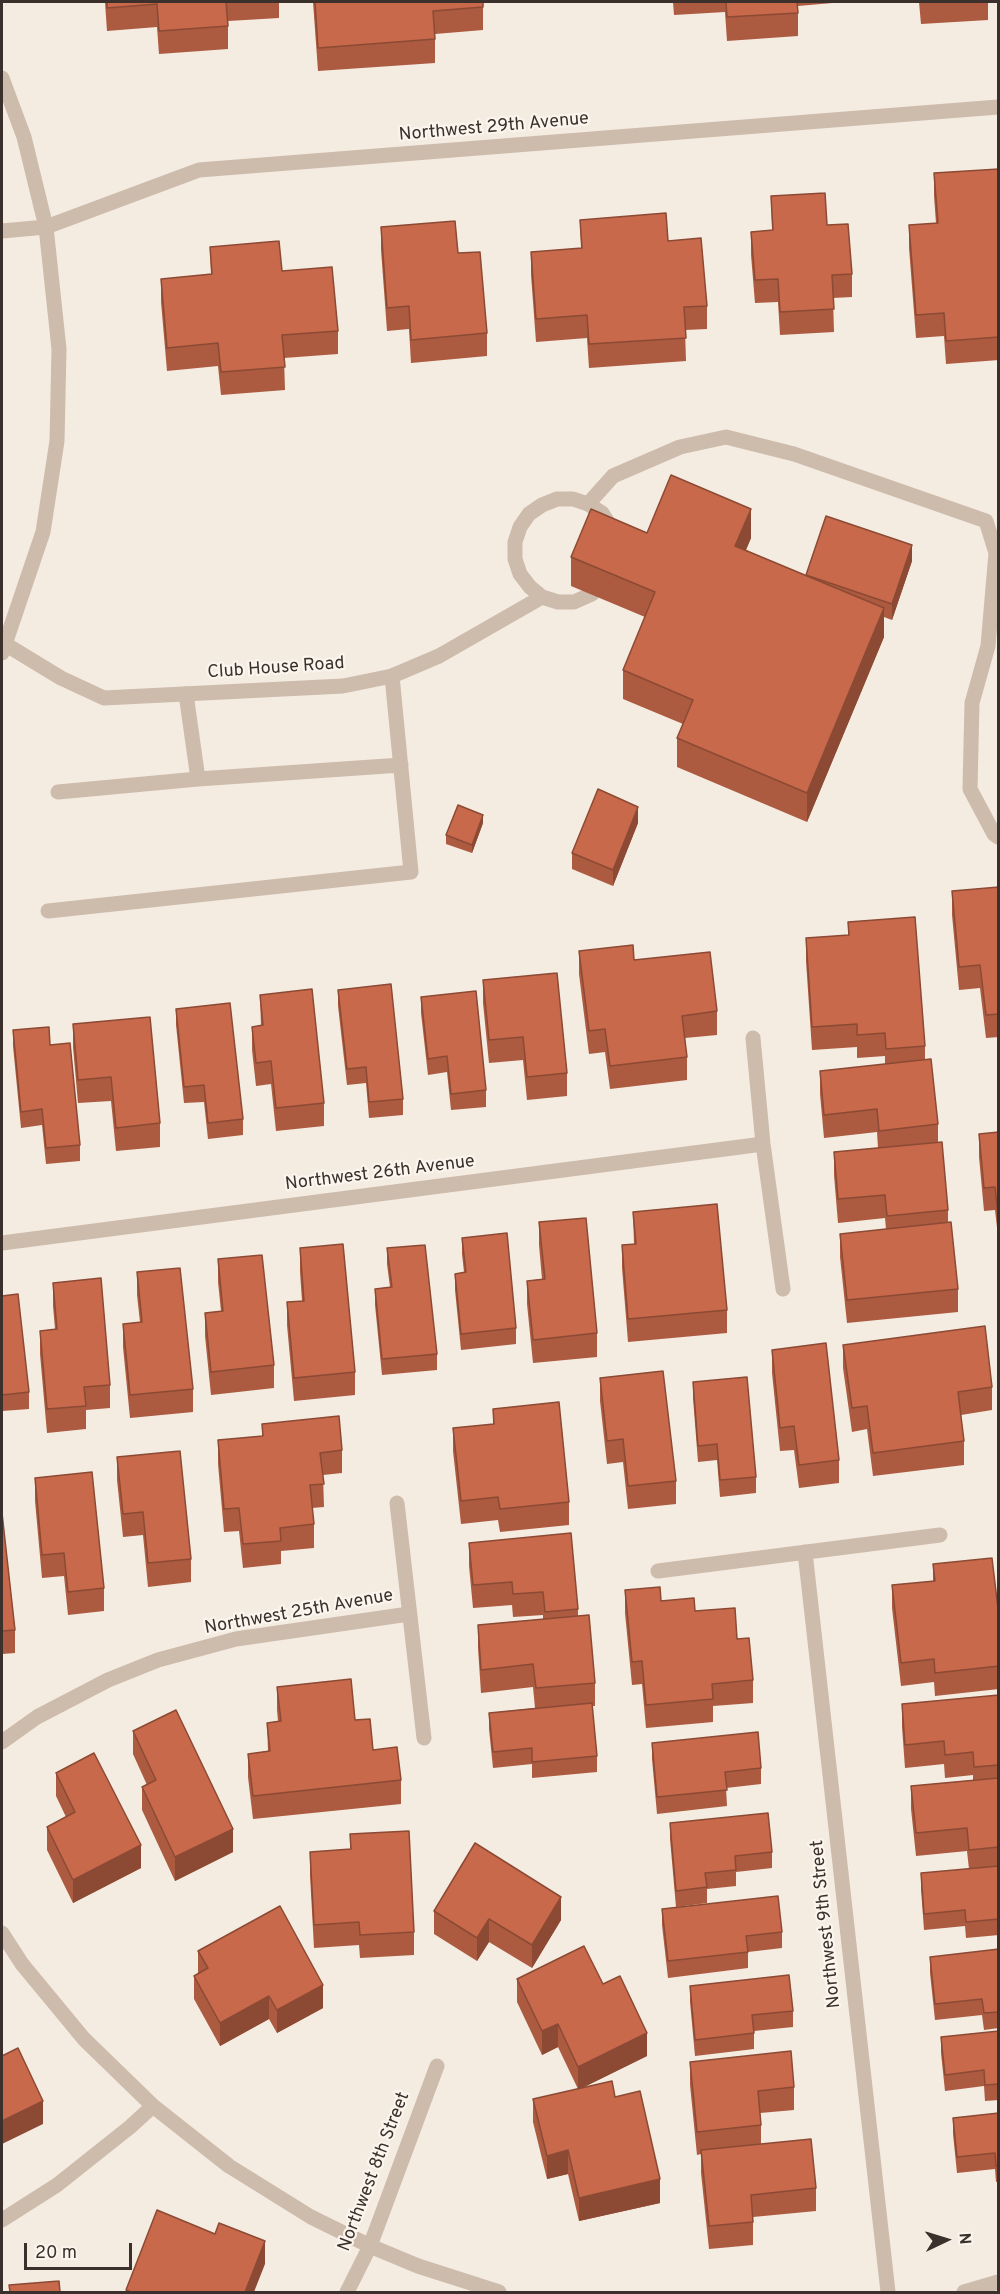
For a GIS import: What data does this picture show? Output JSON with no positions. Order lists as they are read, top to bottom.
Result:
{
  "streets": {
    "street": [
      "Northwest 29th Avenue",
      "Club House Road",
      "Northwest 26th Avenue",
      "Northwest 25th Avenue",
      "Northwest 9th Street",
      "Northwest 8th Street"
    ]
  },
  "scale_bar": "20 m",
  "north": "right"
}
